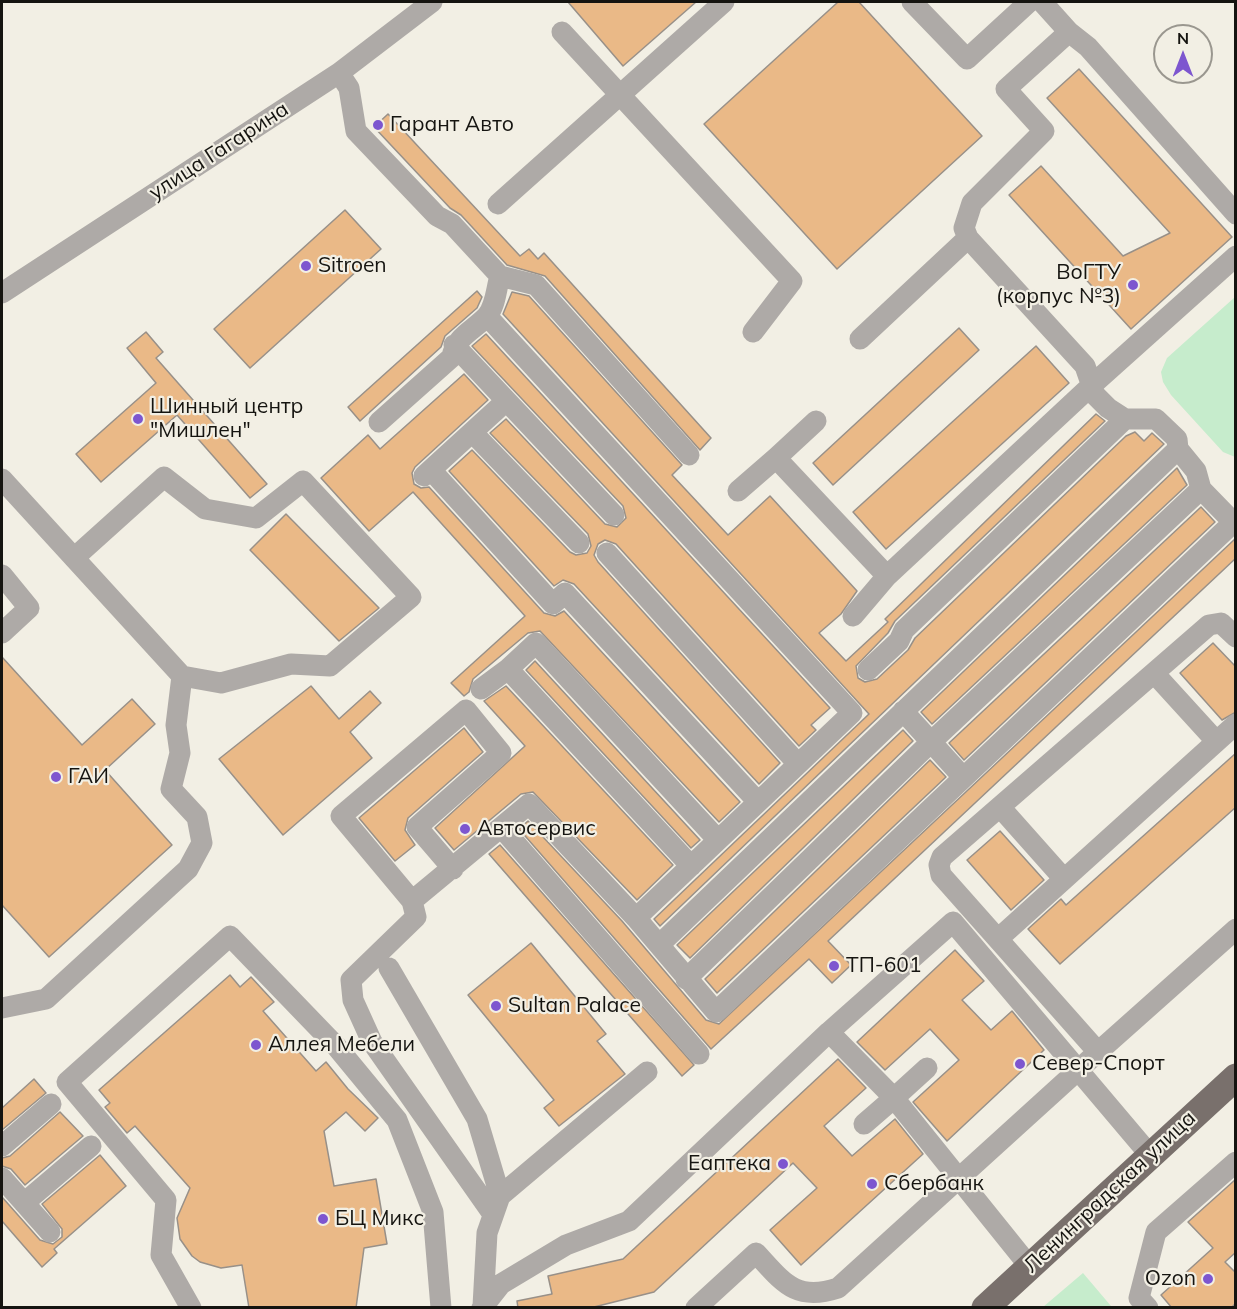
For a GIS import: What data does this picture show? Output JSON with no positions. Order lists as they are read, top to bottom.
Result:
{
  "streets": {
    "main road": ["Ленинградская улица"],
    "street": ["улица Гагарина"]
  },
  "places": [
    "Гарант Авто",
    "Sitroen",
    "ВоГТУ (корпус №3)",
    "Шинный центр \"Мишлен\"",
    "ГАИ",
    "Автосервис",
    "ТП-601",
    "Sultan Palace",
    "Аллея Мебели",
    "Север-Спорт",
    "Еаптека",
    "Сбербанк",
    "БЦ Микс",
    "Ozon"
  ],
  "north": "top"
}
